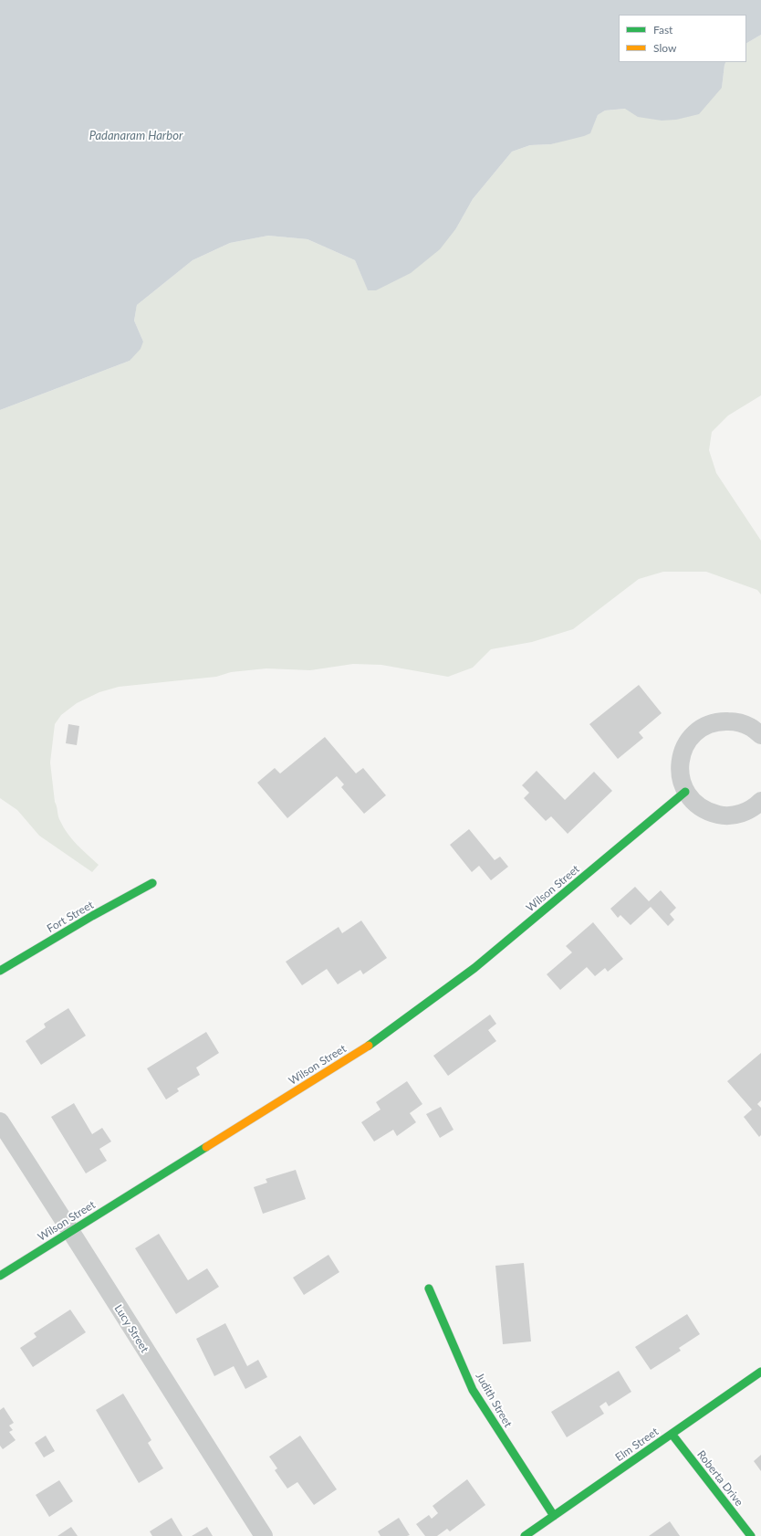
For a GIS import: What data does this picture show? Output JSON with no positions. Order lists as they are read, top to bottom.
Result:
{
  "streets": {
    "street": [
      "Wilson Street",
      "Fort Street",
      "Lucy Street",
      "Judith Street",
      "Elm Street",
      "Roberta Drive"
    ]
  },
  "crossings": [
    ["Wilson Street", "Lucy Street"],
    ["Judith Street", "Elm Street"],
    ["Elm Street", "Roberta Drive"]
  ],
  "water": ["Padanaram Harbor"],
  "legend": ["Fast", "Slow"]
}
